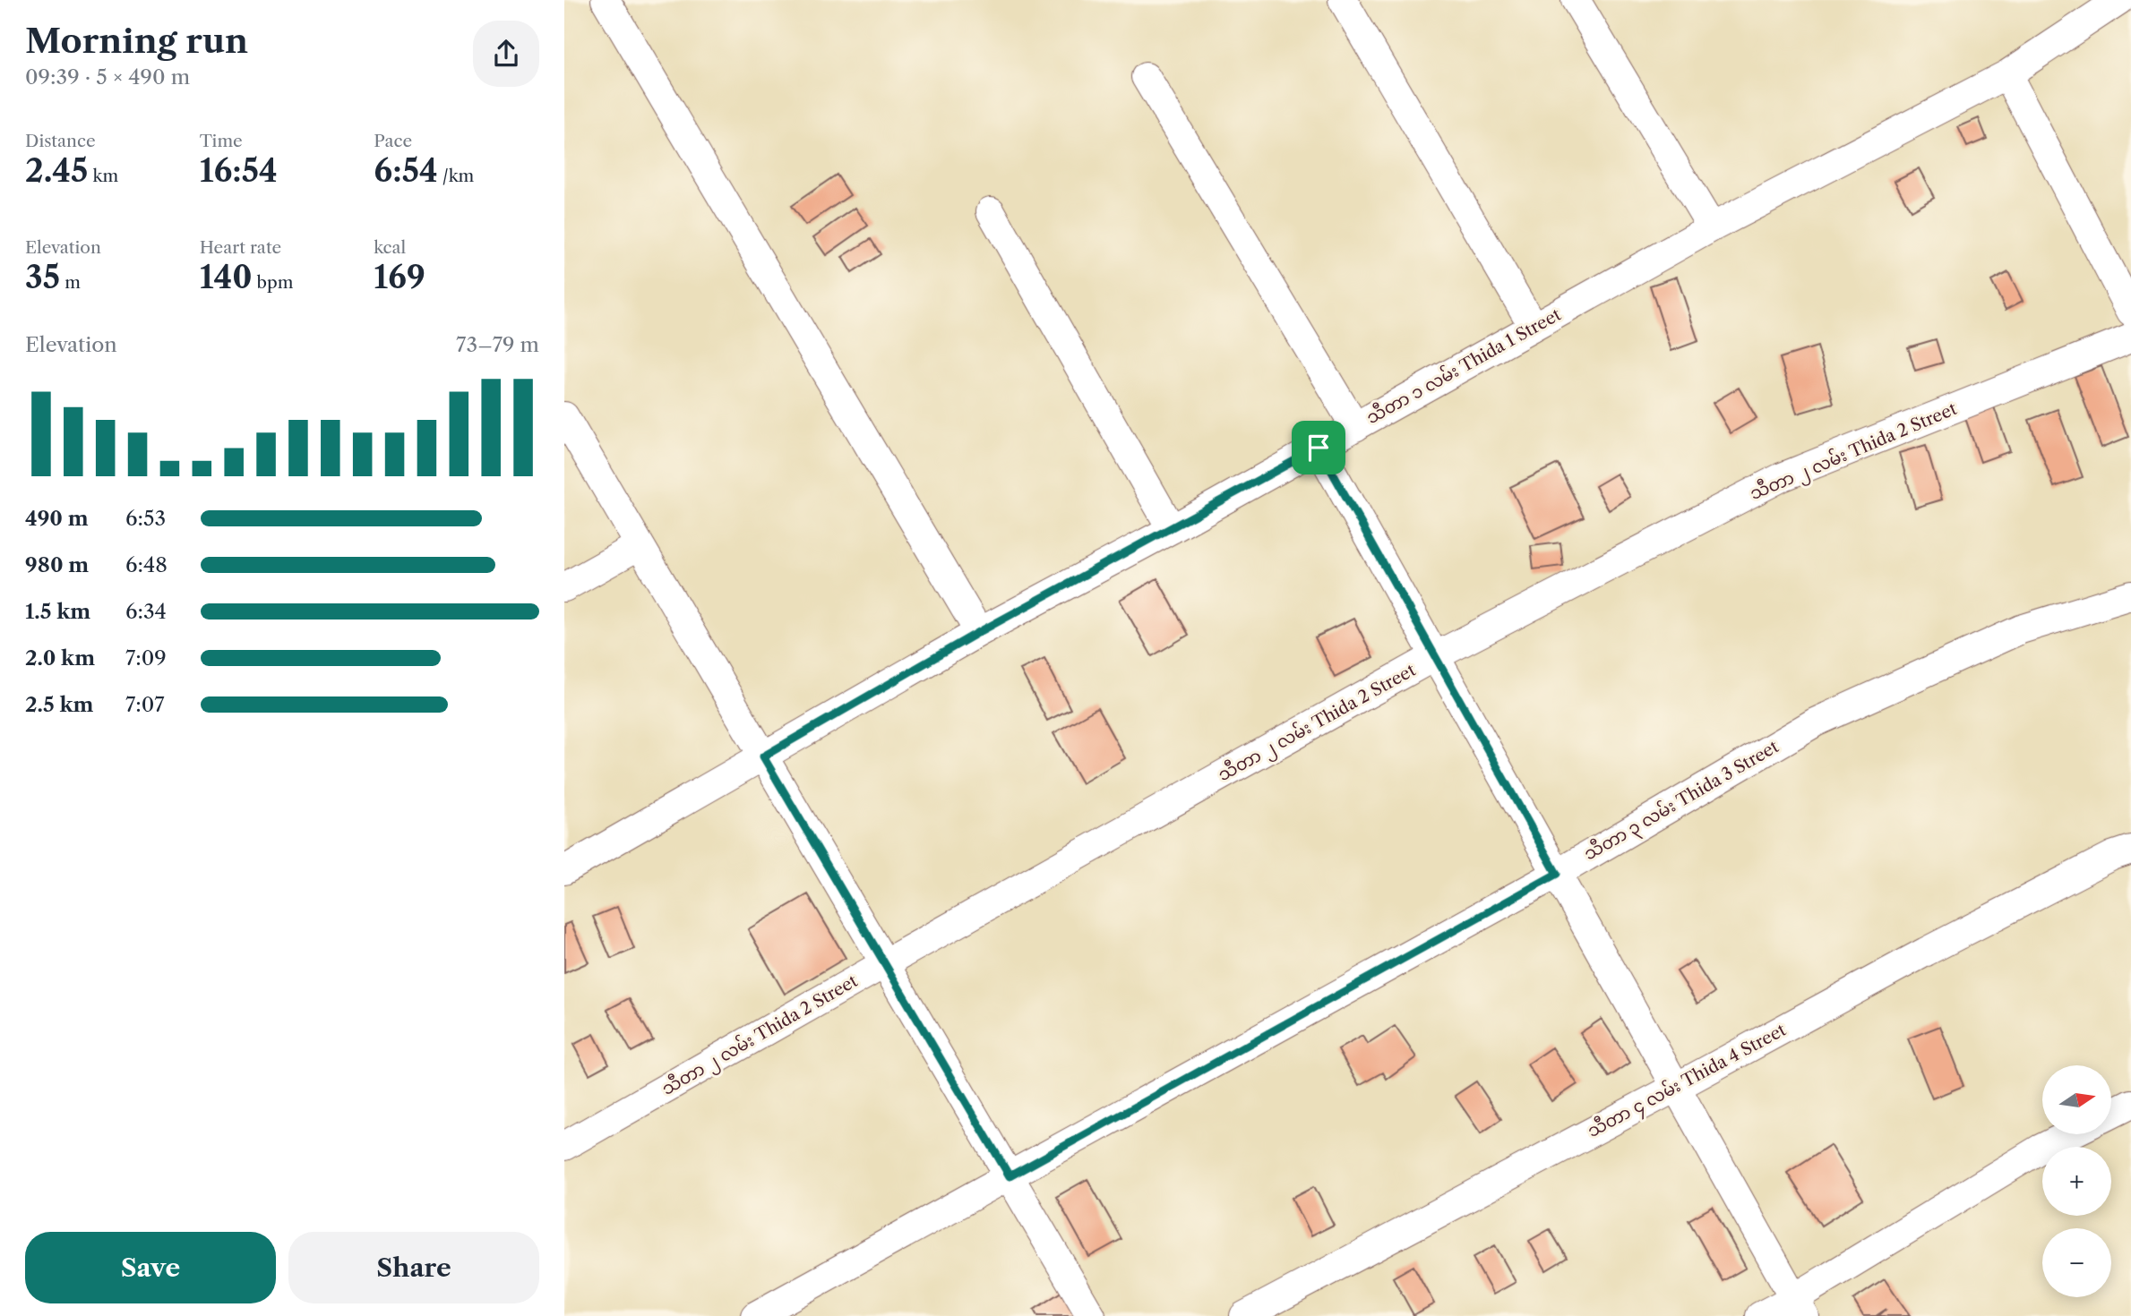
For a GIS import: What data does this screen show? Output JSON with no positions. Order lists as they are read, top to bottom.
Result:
{
  "streets": {
    "street": [
      "သီတာ ၁ လမ်း Thida 1 Street",
      "သီတာ ၂ လမ်း Thida 2 Street",
      "သီတာ ၃ လမ်း Thida 3 Street",
      "သီတာ ၄ လမ်း Thida 4 Street"
    ]
  },
  "north": "right",
  "page": {
    "heading": ["Morning run", "09:39 · 5 × 490 m"],
    "stats": [
      ["Distance", "2.45 km"],
      ["Time", "16:54"],
      ["Pace", "6:54 /km"],
      ["Elevation", "35 m"],
      ["Heart rate", "140 bpm"],
      ["kcal", "169"]
    ],
    "chart": ["Elevation", "73–79 m"],
    "list": [
      {
        "name": "490 m",
        "note": "6:53"
      },
      {
        "name": "980 m",
        "note": "6:48"
      },
      {
        "name": "1.5 km",
        "note": "6:34"
      },
      {
        "name": "2.0 km",
        "note": "7:09"
      },
      {
        "name": "2.5 km",
        "note": "7:07"
      }
    ],
    "map_buttons": ["+", "−"],
    "buttons": ["Save", "Share"]
  }
}
